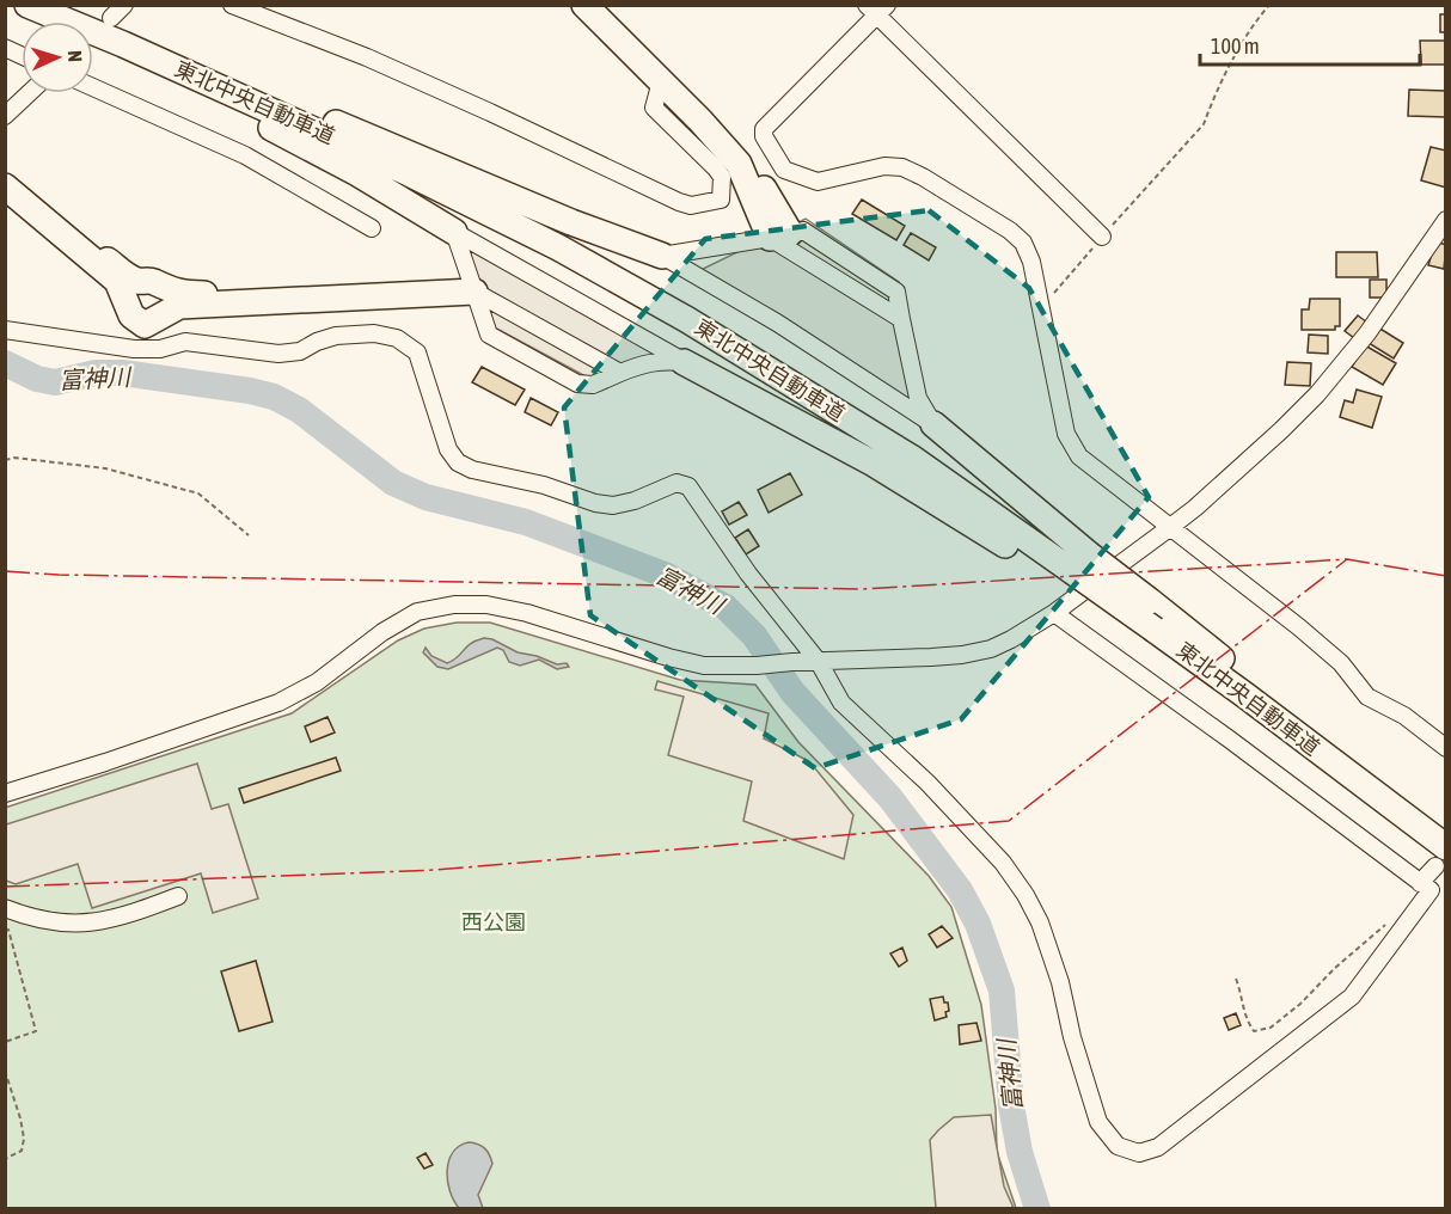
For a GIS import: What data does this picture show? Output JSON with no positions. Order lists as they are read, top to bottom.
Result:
{
  "streets": {
    "highway": ["東北中央自動車道"]
  },
  "water": ["富神川"],
  "parks": ["西公園"],
  "scale_bar": "100 m",
  "north": "right"
}
